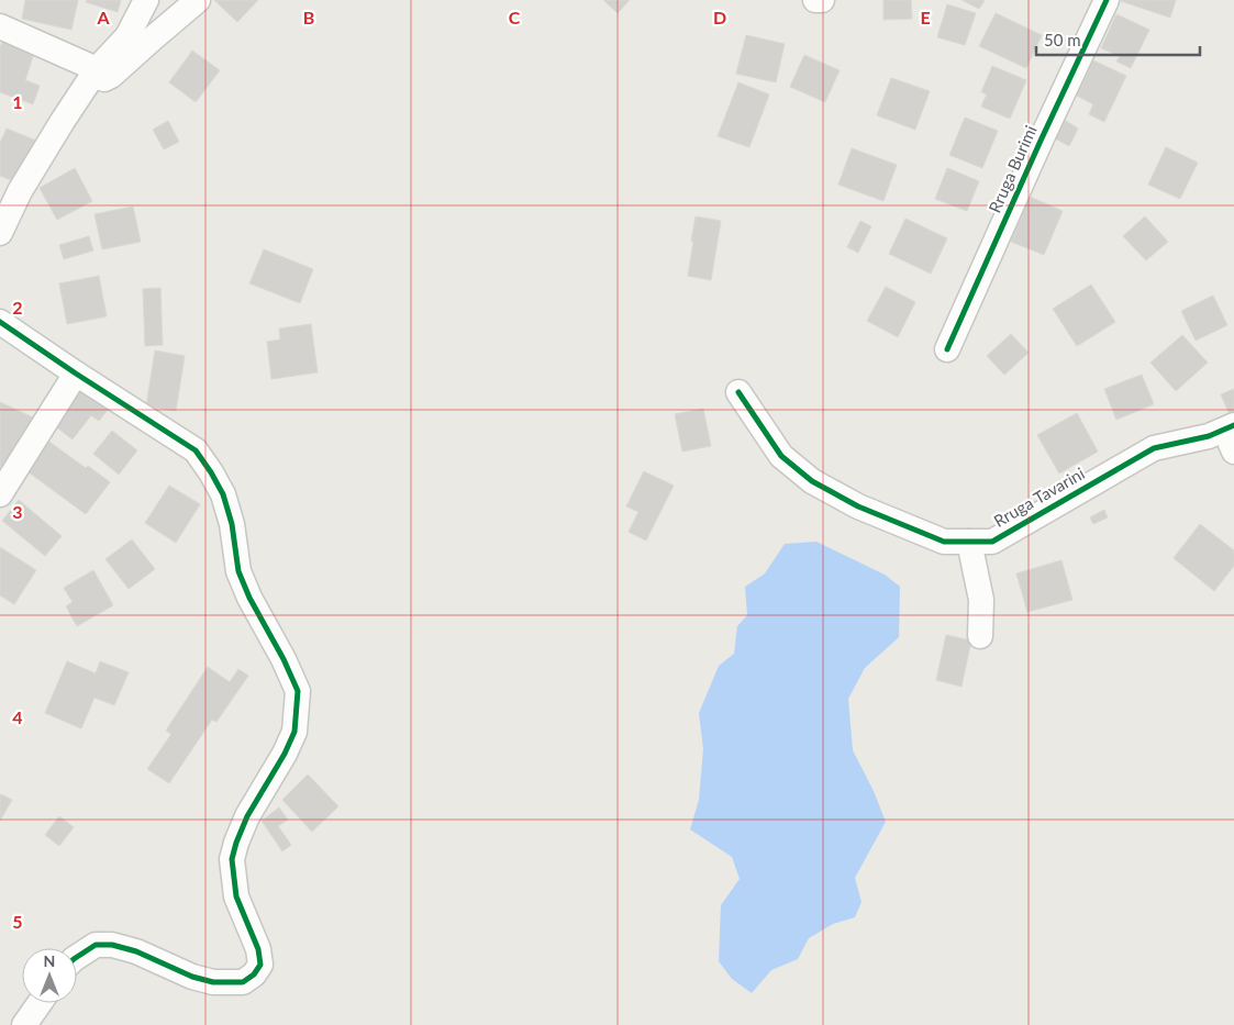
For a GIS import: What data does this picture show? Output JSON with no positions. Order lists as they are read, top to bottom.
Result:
{
  "streets": {
    "street": ["Rruga Burimi", "Rruga Tavarini"]
  },
  "scale_bar": "50 m",
  "north": "top",
  "grid": {
    "columns": [
      "A",
      "B",
      "C",
      "D",
      "E"
    ],
    "rows": [
      "1",
      "2",
      "3",
      "4",
      "5"
    ]
  }
}
